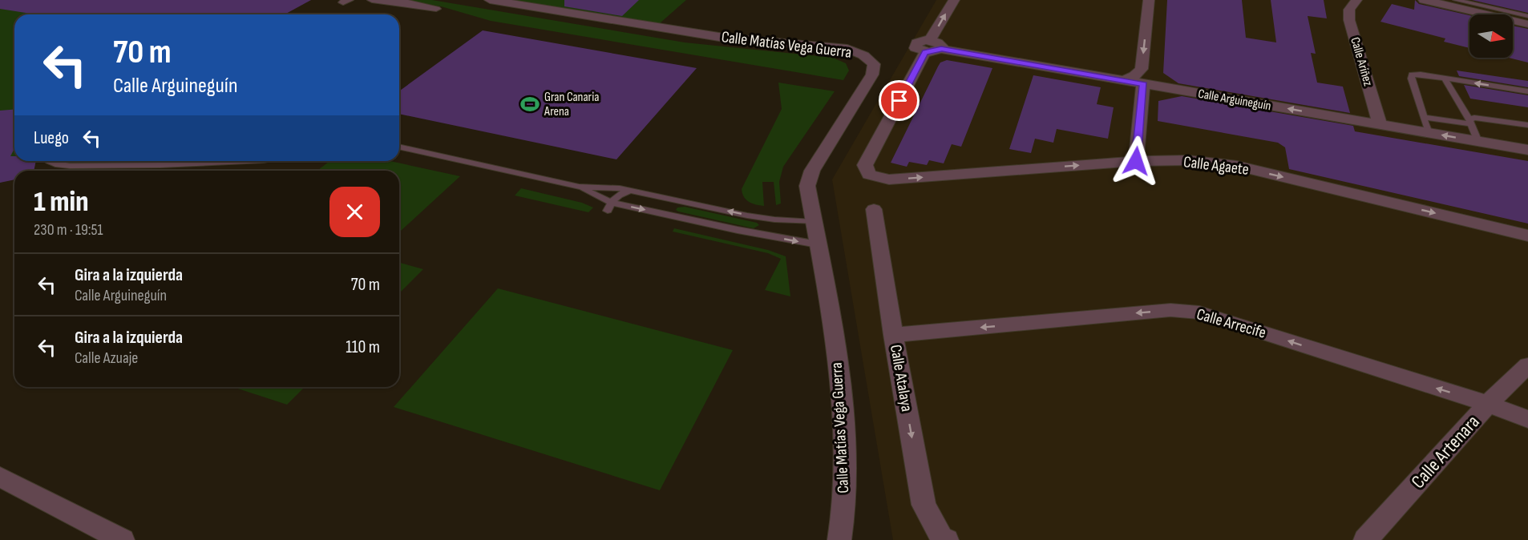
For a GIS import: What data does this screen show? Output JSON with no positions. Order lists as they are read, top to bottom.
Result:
{
  "streets": {
    "street": [
      "Calle Matías Vega Guerra",
      "Calle Aríñez",
      "Calle Arguineguín",
      "Calle Agaete",
      "Calle Arrecife",
      "Calle Atalaya",
      "Calle Artenara"
    ]
  },
  "crossings": [
    ["Calle Aríñez", "Calle Arguineguín"],
    ["Calle Arguineguín", "Calle Agaete"],
    ["Calle Arrecife", "Calle Atalaya"],
    ["Calle Arrecife", "Calle Artenara"]
  ],
  "one_way": ["Calle Arguineguín", "Calle Arrecife", "Calle Atalaya"],
  "places": {
    "sports": ["Gran Canaria Arena"]
  },
  "north": "right",
  "page": {
    "turn": ["70 m", "Calle Arguineguín"],
    "then": "Luego",
    "heading": ["1 min", "230 m · 19:51"],
    "list": [
      {
        "name": "Gira a la izquierda",
        "note": "Calle Arguineguín",
        "value": "70 m"
      },
      {
        "name": "Gira a la izquierda",
        "note": "Calle Azuaje",
        "value": "110 m"
      }
    ]
  }
}
